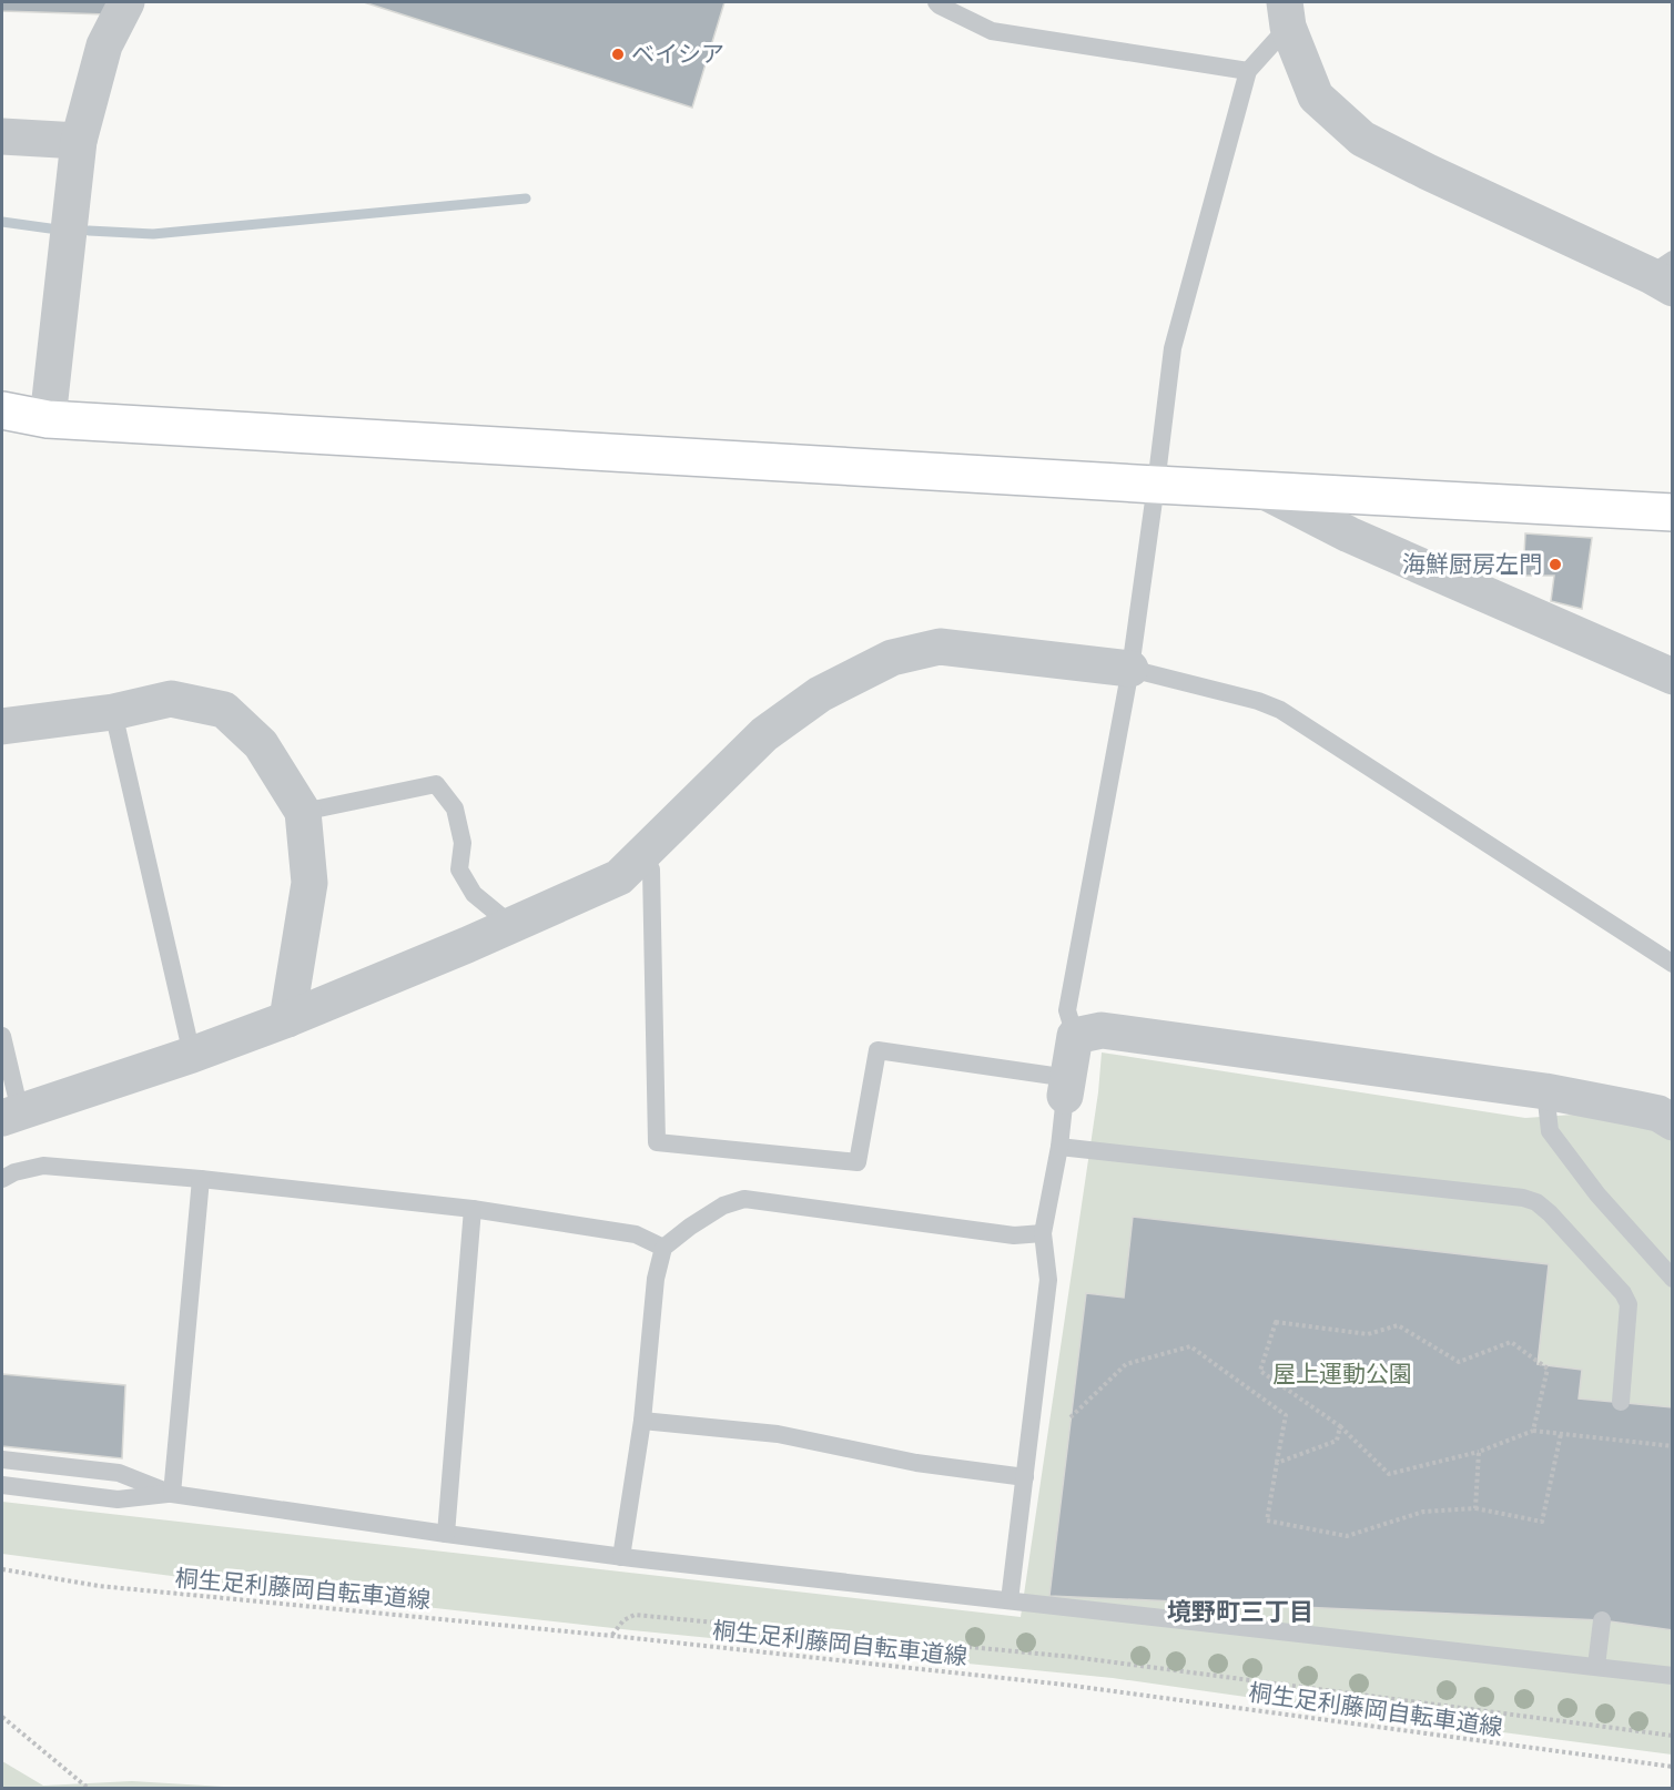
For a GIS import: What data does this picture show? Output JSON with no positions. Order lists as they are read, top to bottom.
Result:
{
  "streets": {
    "path": ["桐生足利藤岡自転車道線"]
  },
  "districts": ["境野町三丁目"],
  "parks": ["屋上運動公園"],
  "places": ["ベイシア", "海鮮厨房左門"]
}
